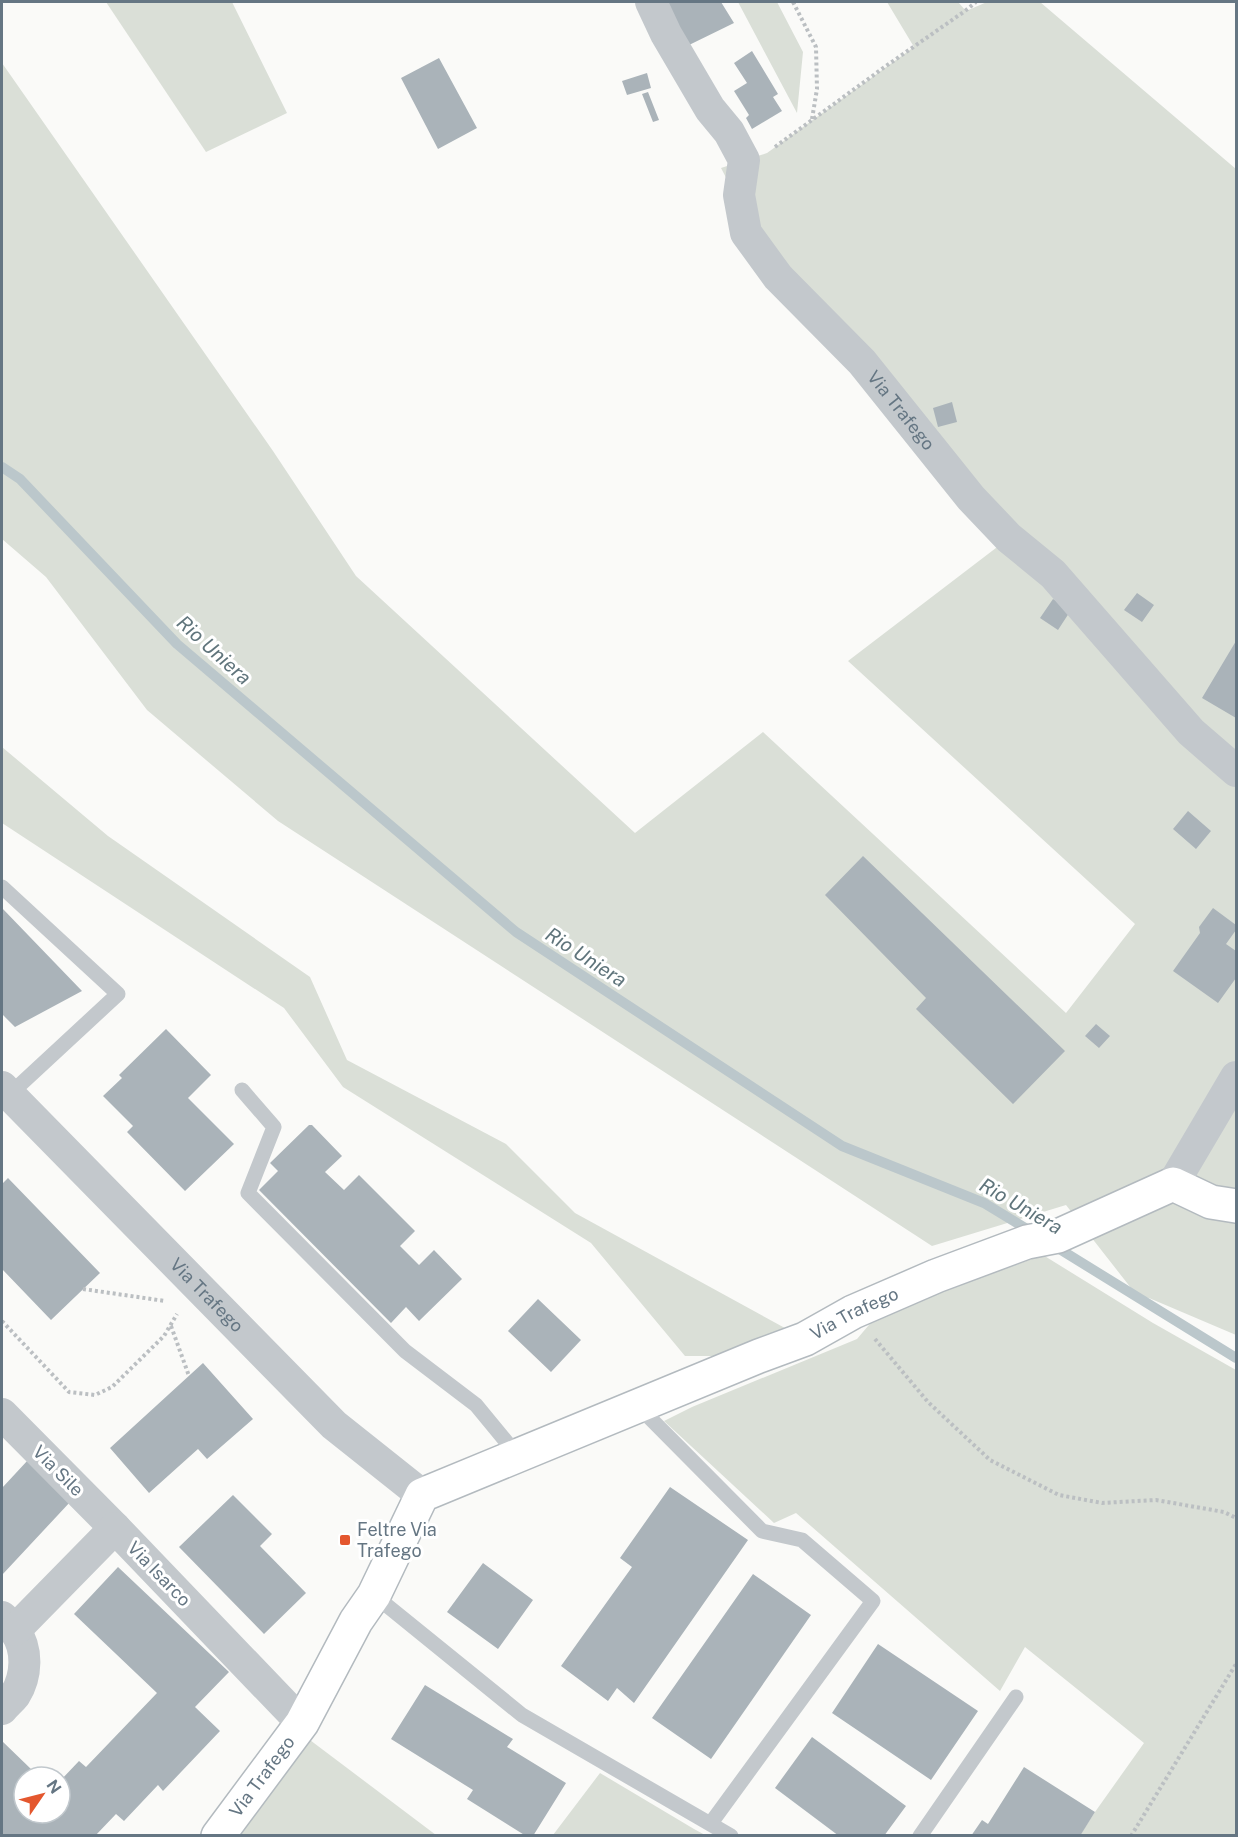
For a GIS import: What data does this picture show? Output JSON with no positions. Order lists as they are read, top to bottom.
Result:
{
  "streets": {
    "street": ["Via Trafego", "Via Sile", "Via Isarco"]
  },
  "crossings": [
    ["Via Trafego", "Via Isarco"],
    ["Via Sile", "Via Isarco"]
  ],
  "water": ["Rio Uniera"],
  "places": {
    "transit": ["Feltre Via Trafego"]
  },
  "north": "top right"
}
